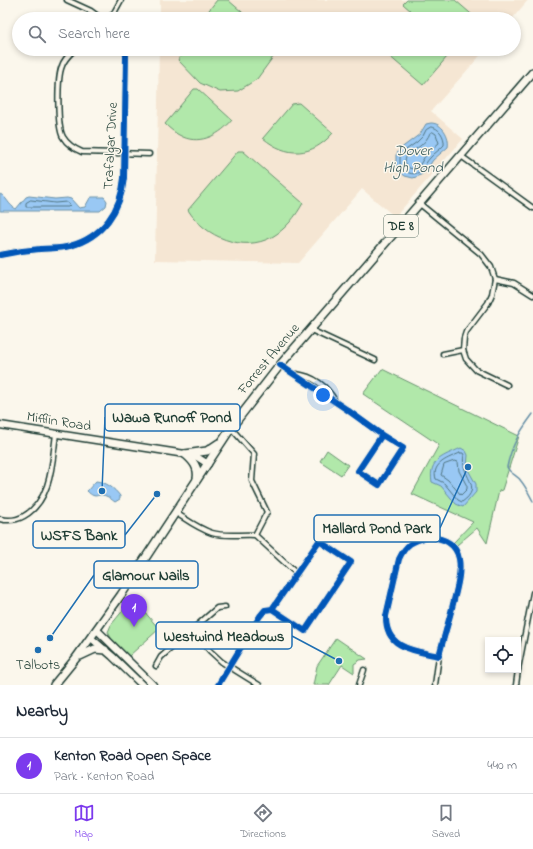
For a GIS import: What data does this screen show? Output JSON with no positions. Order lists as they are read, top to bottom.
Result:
{
  "streets": {
    "highway": ["DE 8", "Forrest Avenue"],
    "main road": ["Mifflin Road"],
    "street": ["Trafalgar Drive"]
  },
  "crossings": [
    ["Forrest Avenue", "Mifflin Road"]
  ],
  "water": ["Dover High Pond"],
  "places": [
    "Mallard Pond Park",
    "Wawa Runoff Pond",
    "WSFS Bank",
    "Glamour Nails",
    "Talbots",
    "Westwind Meadows"
  ],
  "page": {
    "search": "Search here",
    "pins": "1",
    "heading": "Nearby",
    "list": [
      {
        "mark": "1",
        "name": "Kenton Road Open Space",
        "note": "Park · Kenton Road",
        "value": "440 m"
      }
    ],
    "nav": ["Map", "Directions", "Saved"]
  }
}
